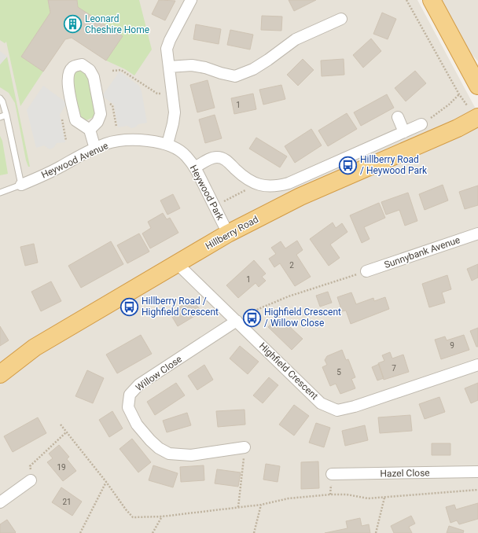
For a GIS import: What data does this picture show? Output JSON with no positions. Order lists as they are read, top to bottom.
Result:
{
  "streets": {
    "highway": ["Hillberry Road"],
    "street": [
      "Heywood Avenue",
      "Heywood Park",
      "Sunnybank Avenue",
      "Highfield Crescent",
      "Willow Close",
      "Hazel Close"
    ]
  },
  "crossings": [
    ["Heywood Avenue", "Heywood Park"],
    ["Heywood Park", "Hillberry Road"],
    ["Hillberry Road", "Highfield Crescent"],
    ["Highfield Crescent", "Willow Close"]
  ],
  "places": {
    "building": ["Leonard Cheshire Home"],
    "bus stop": ["Hillberry Road / Heywood Park", "Hillberry Road / Highfield Crescent", "Highfield Crescent / Willow Close"]
  },
  "house_numbers": [
    "1",
    "2",
    "1",
    "9",
    "7",
    "5",
    "19",
    "21"
  ]
}
